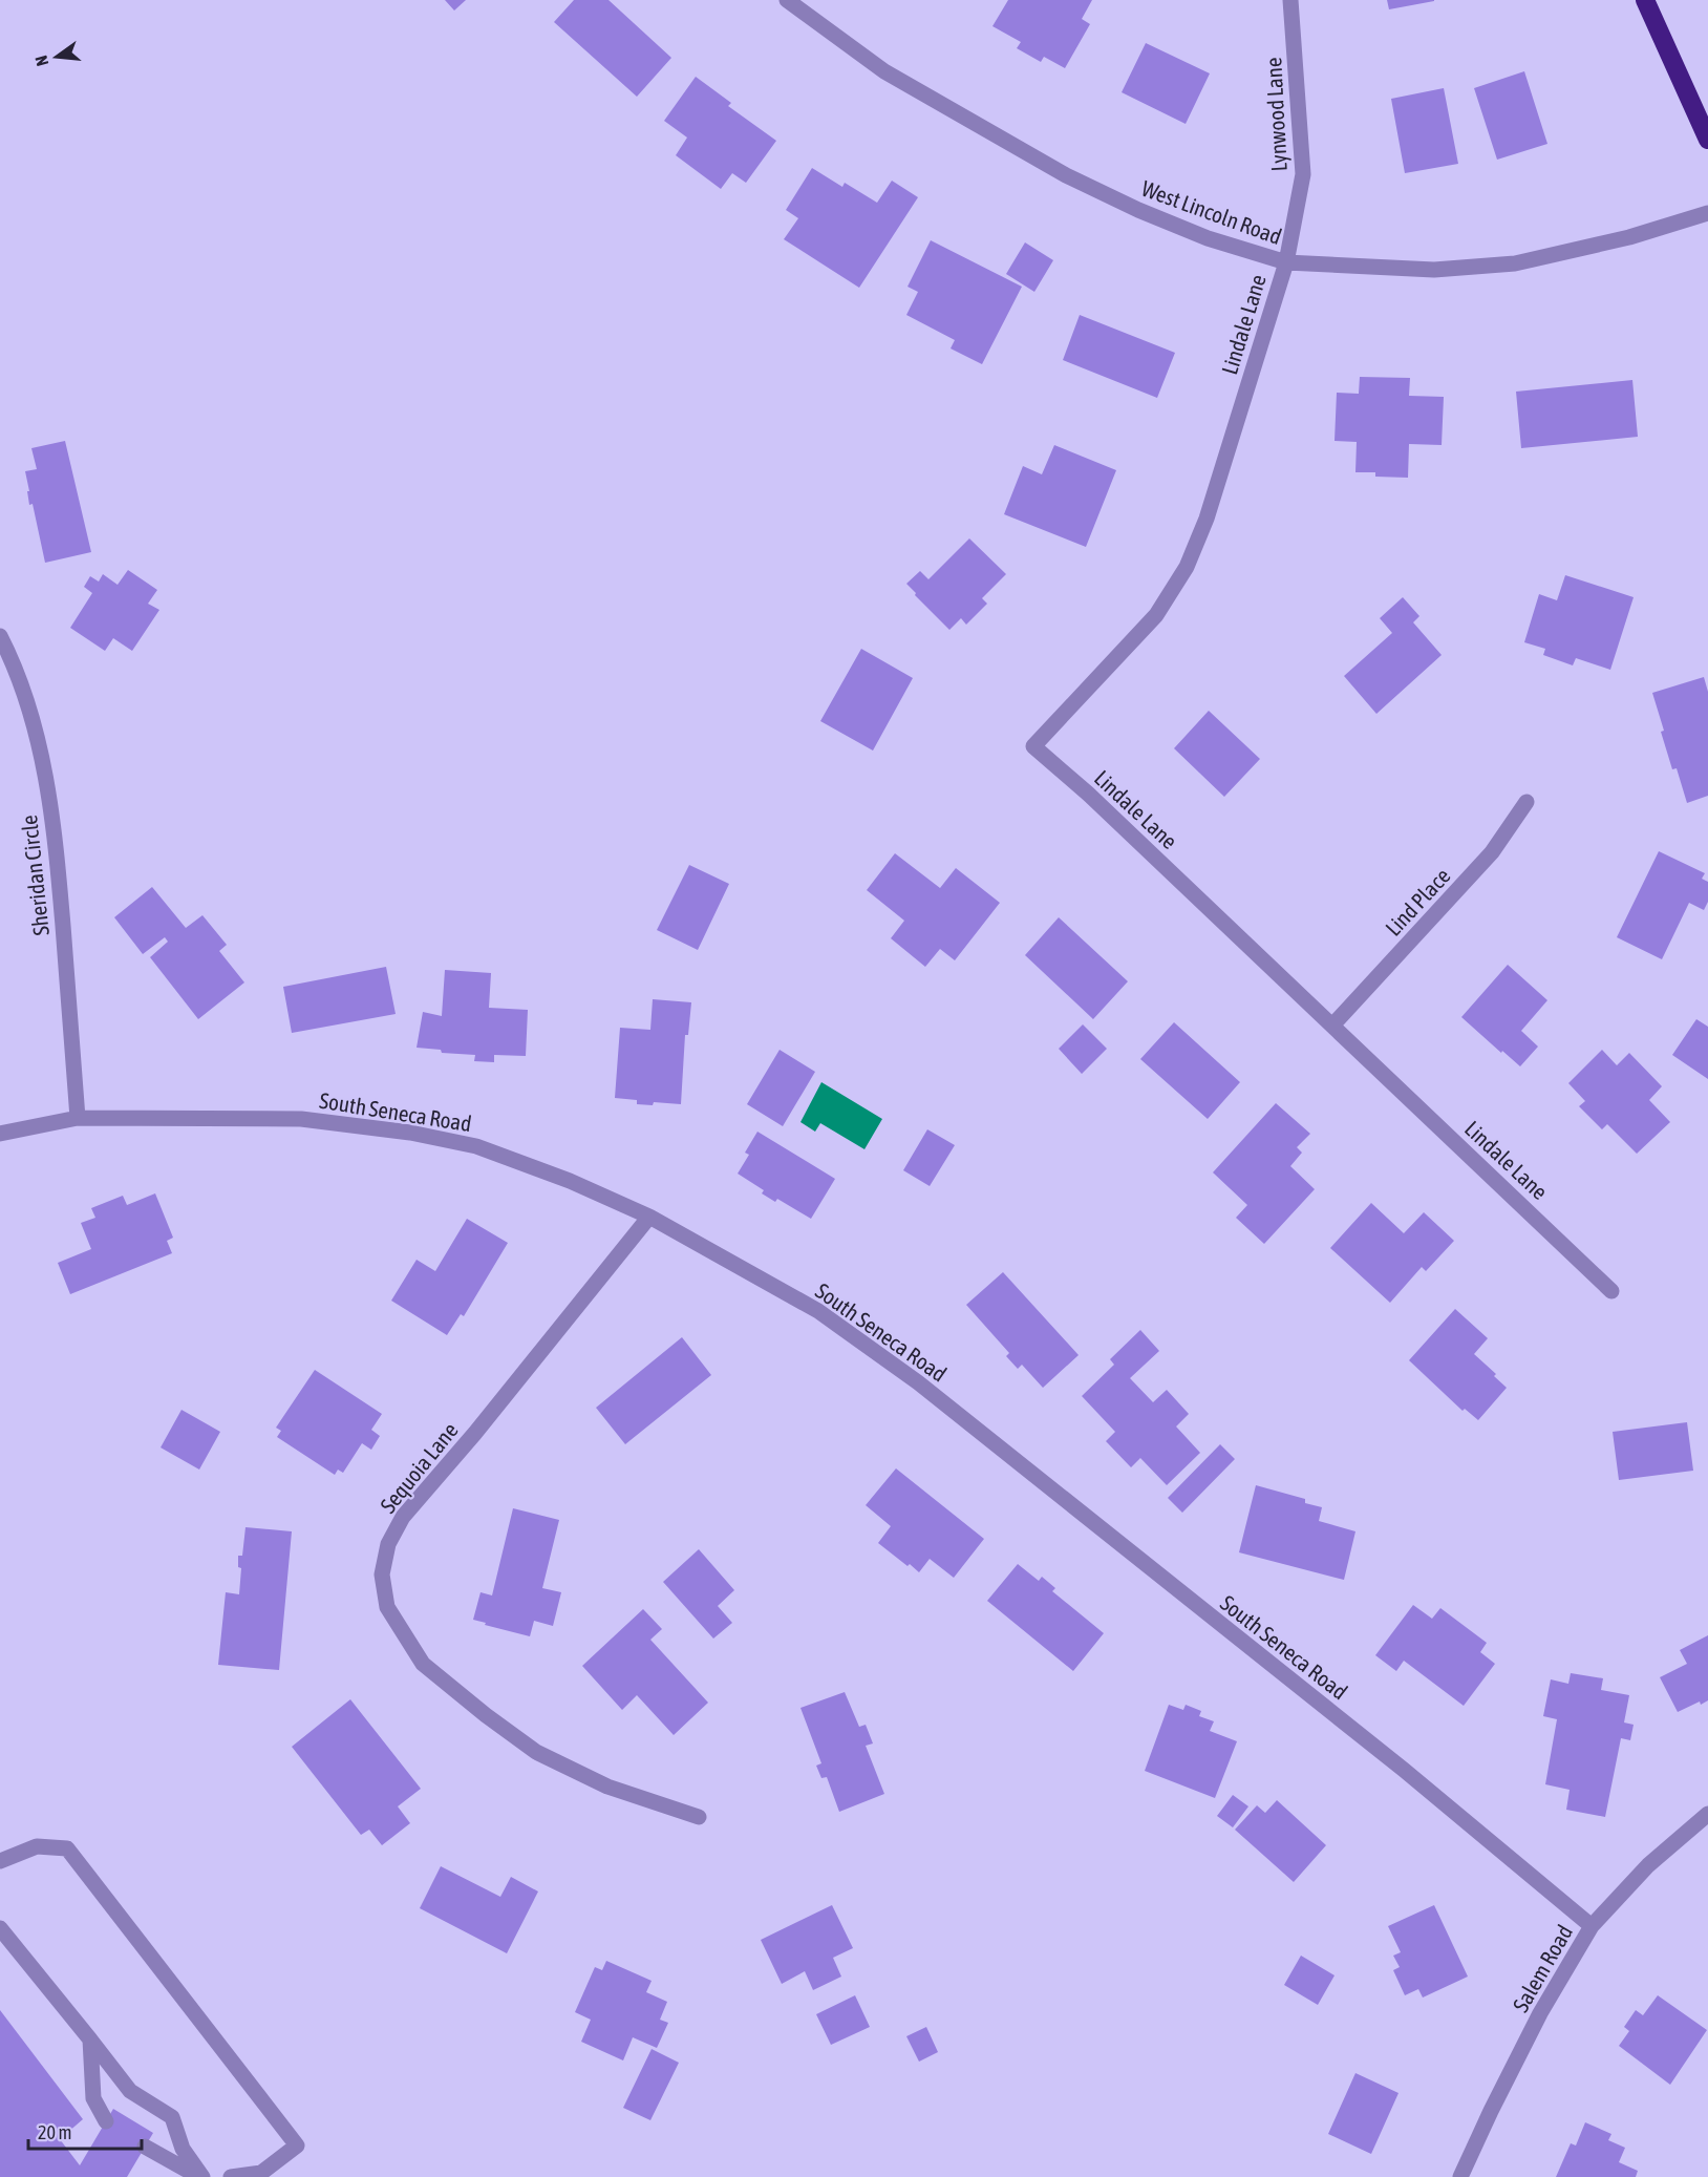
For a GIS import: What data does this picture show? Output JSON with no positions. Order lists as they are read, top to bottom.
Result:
{
  "streets": {
    "street": [
      "Lynwood Lane",
      "West Lincoln Road",
      "Lindale Lane",
      "Sheridan Circle",
      "Lind Place",
      "South Seneca Road",
      "Sequoia Lane",
      "Salem Road"
    ]
  },
  "crossings": [
    ["Lynwood Lane", "West Lincoln Road"],
    ["Lynwood Lane", "Lindale Lane"],
    ["West Lincoln Road", "Lindale Lane"],
    ["Lindale Lane", "Lind Place"],
    ["Sheridan Circle", "South Seneca Road"],
    ["South Seneca Road", "Sequoia Lane"],
    ["South Seneca Road", "Salem Road"]
  ],
  "scale_bar": "20 m",
  "north": "left"
}
